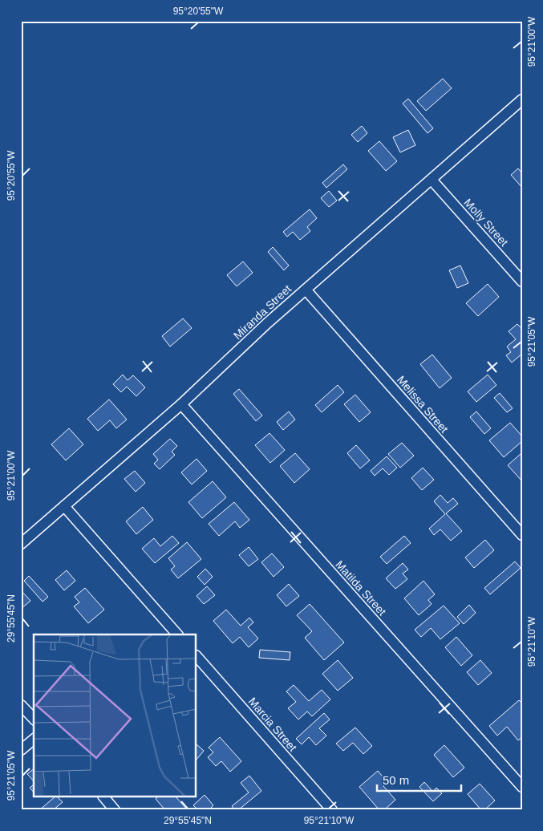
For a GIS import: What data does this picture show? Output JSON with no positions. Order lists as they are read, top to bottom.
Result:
{
  "streets": {
    "street": [
      "Molly Street",
      "Miranda Street",
      "Melissa Street",
      "Matilda Street",
      "Marcia Street"
    ]
  },
  "crossings": [
    ["Molly Street", "Miranda Street"],
    ["Miranda Street", "Melissa Street"],
    ["Miranda Street", "Matilda Street"]
  ],
  "scale_bar": "50 m",
  "coordinates": [
    "95°20'55\"W",
    "95°21'00\"W",
    "95°21'05\"W",
    "29°55'45\"N",
    "95°21'10\"W"
  ]
}
